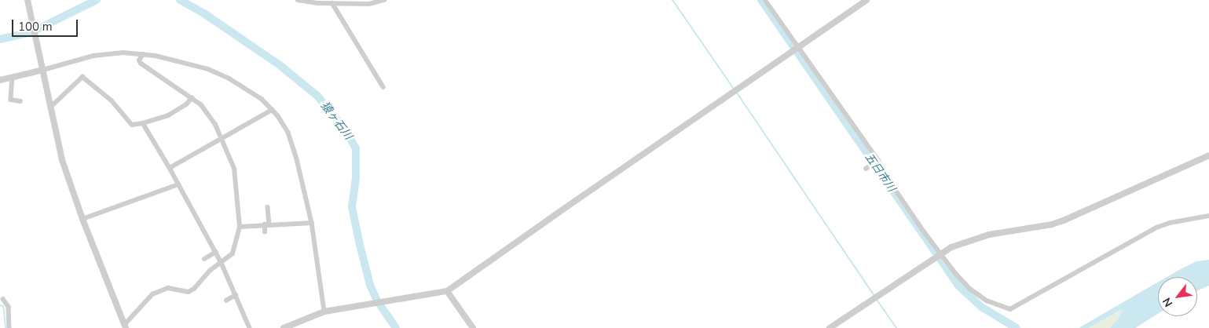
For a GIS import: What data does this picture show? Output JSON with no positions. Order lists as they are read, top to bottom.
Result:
{
  "water": ["猿ヶ石川", "五日市川"],
  "scale_bar": "100 m",
  "north": "bottom left"
}
